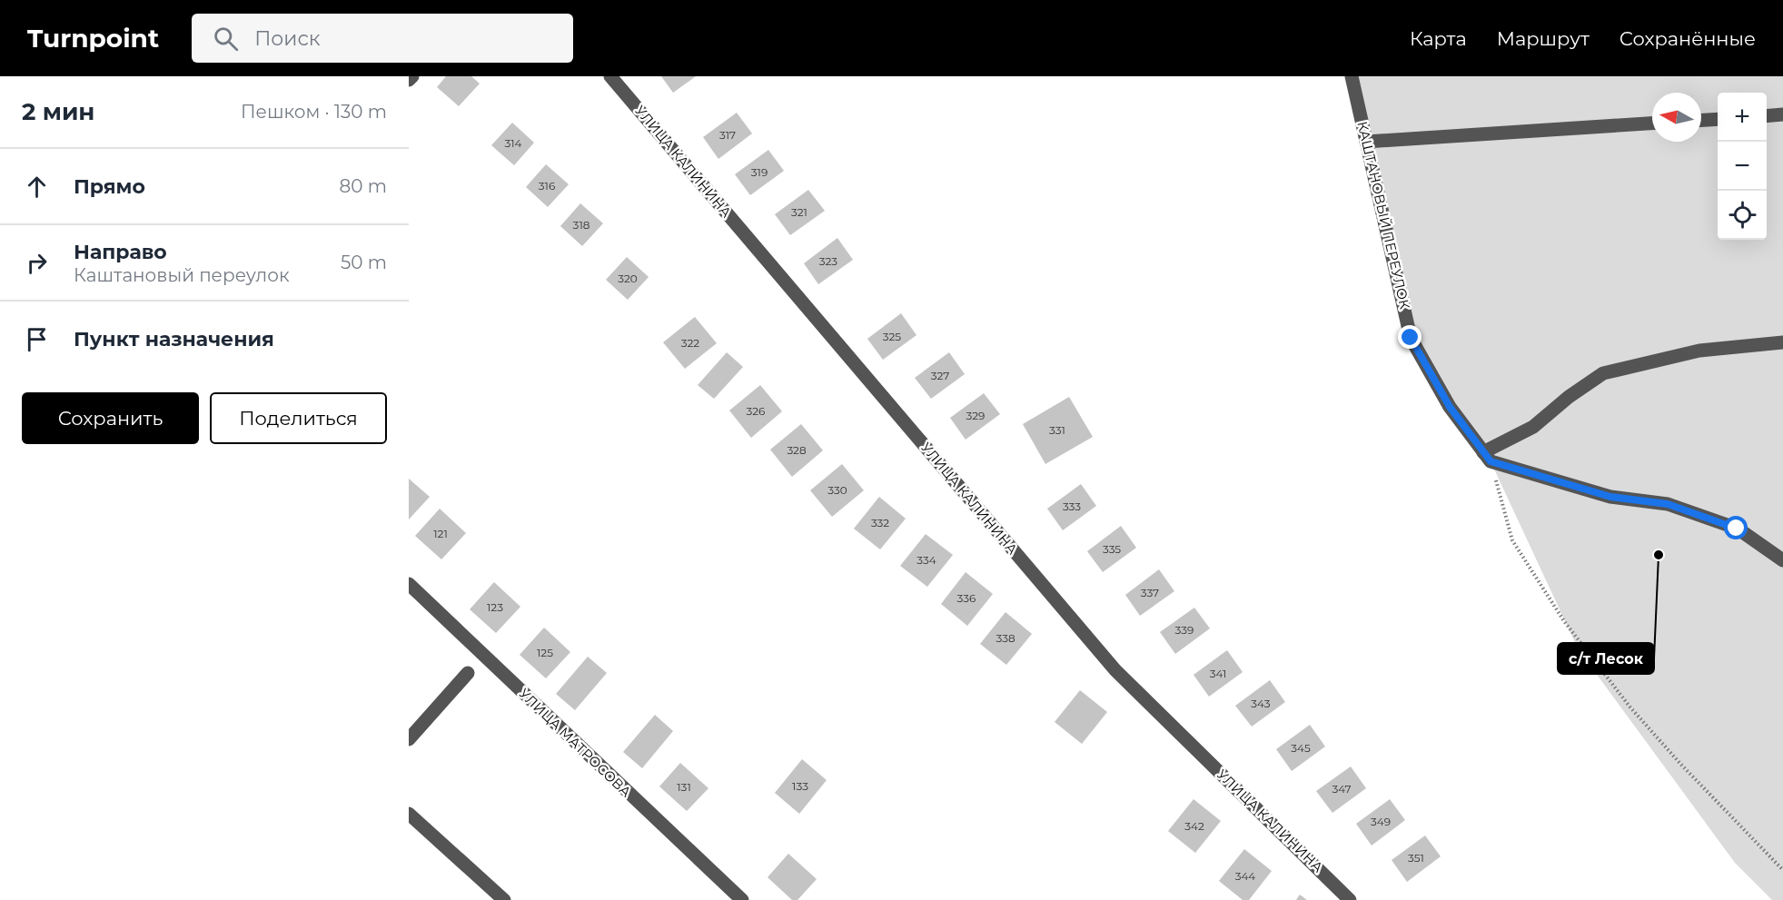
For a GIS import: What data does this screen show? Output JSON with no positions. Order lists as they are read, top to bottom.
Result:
{
  "streets": {
    "street": ["УЛИЦА КАЛИНИНА", "КАШТАНОВЫЙ ПЕРЕУЛОК", "УЛИЦА МАТРОСОВА"]
  },
  "places": ["с/т Лесок"],
  "house_numbers": [
    "317",
    "314",
    "319",
    "316",
    "321",
    "318",
    "323",
    "320",
    "325",
    "322",
    "327",
    "326",
    "329",
    "331",
    "328",
    "330",
    "333",
    "332",
    "121",
    "335",
    "334",
    "337",
    "336",
    "123",
    "339",
    "338",
    "125",
    "341",
    "343",
    "345",
    "133",
    "131",
    "347",
    "349",
    "342",
    "351",
    "344"
  ],
  "north": "left",
  "page": {
    "header": "Turnpoint",
    "search": "Поиск",
    "nav": ["Карта", "Маршрут", "Сохранённые"],
    "heading": ["2 мин", "Пешком · 130 m"],
    "map_buttons": ["+", "−"],
    "list": [
      ["Прямо", "80 m"],
      ["Направо", "Каштановый переулок", "50 m"],
      "Пункт назначения"
    ],
    "buttons": ["Сохранить", "Поделиться"]
  }
}
